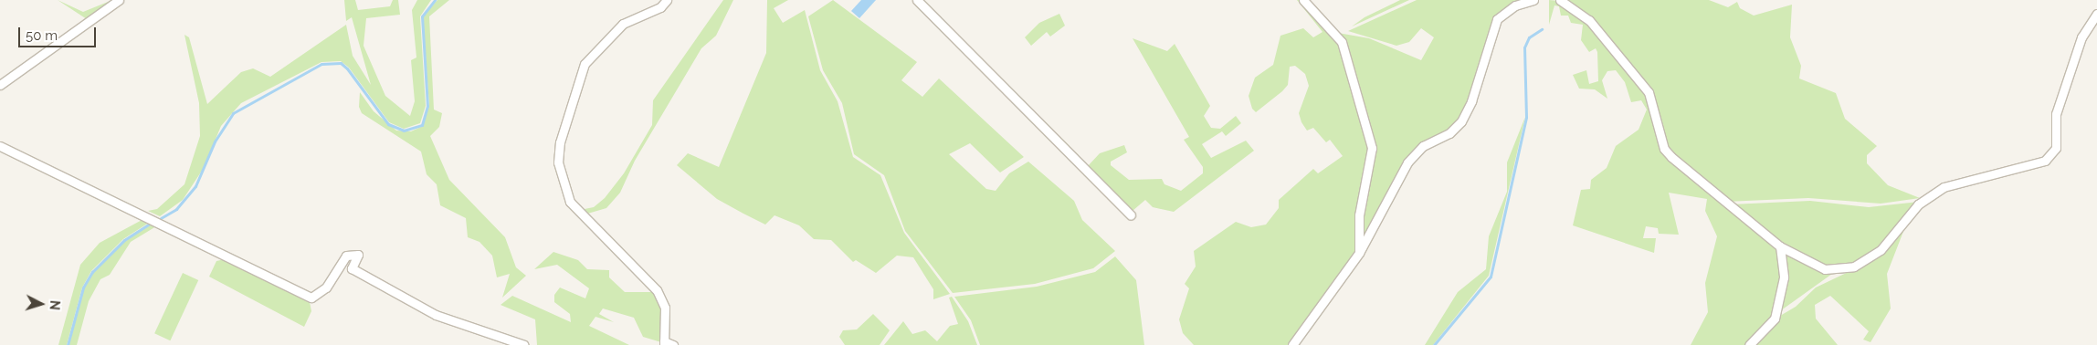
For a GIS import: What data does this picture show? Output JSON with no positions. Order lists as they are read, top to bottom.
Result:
{
  "scale_bar": "50 m",
  "north": "right"
}
